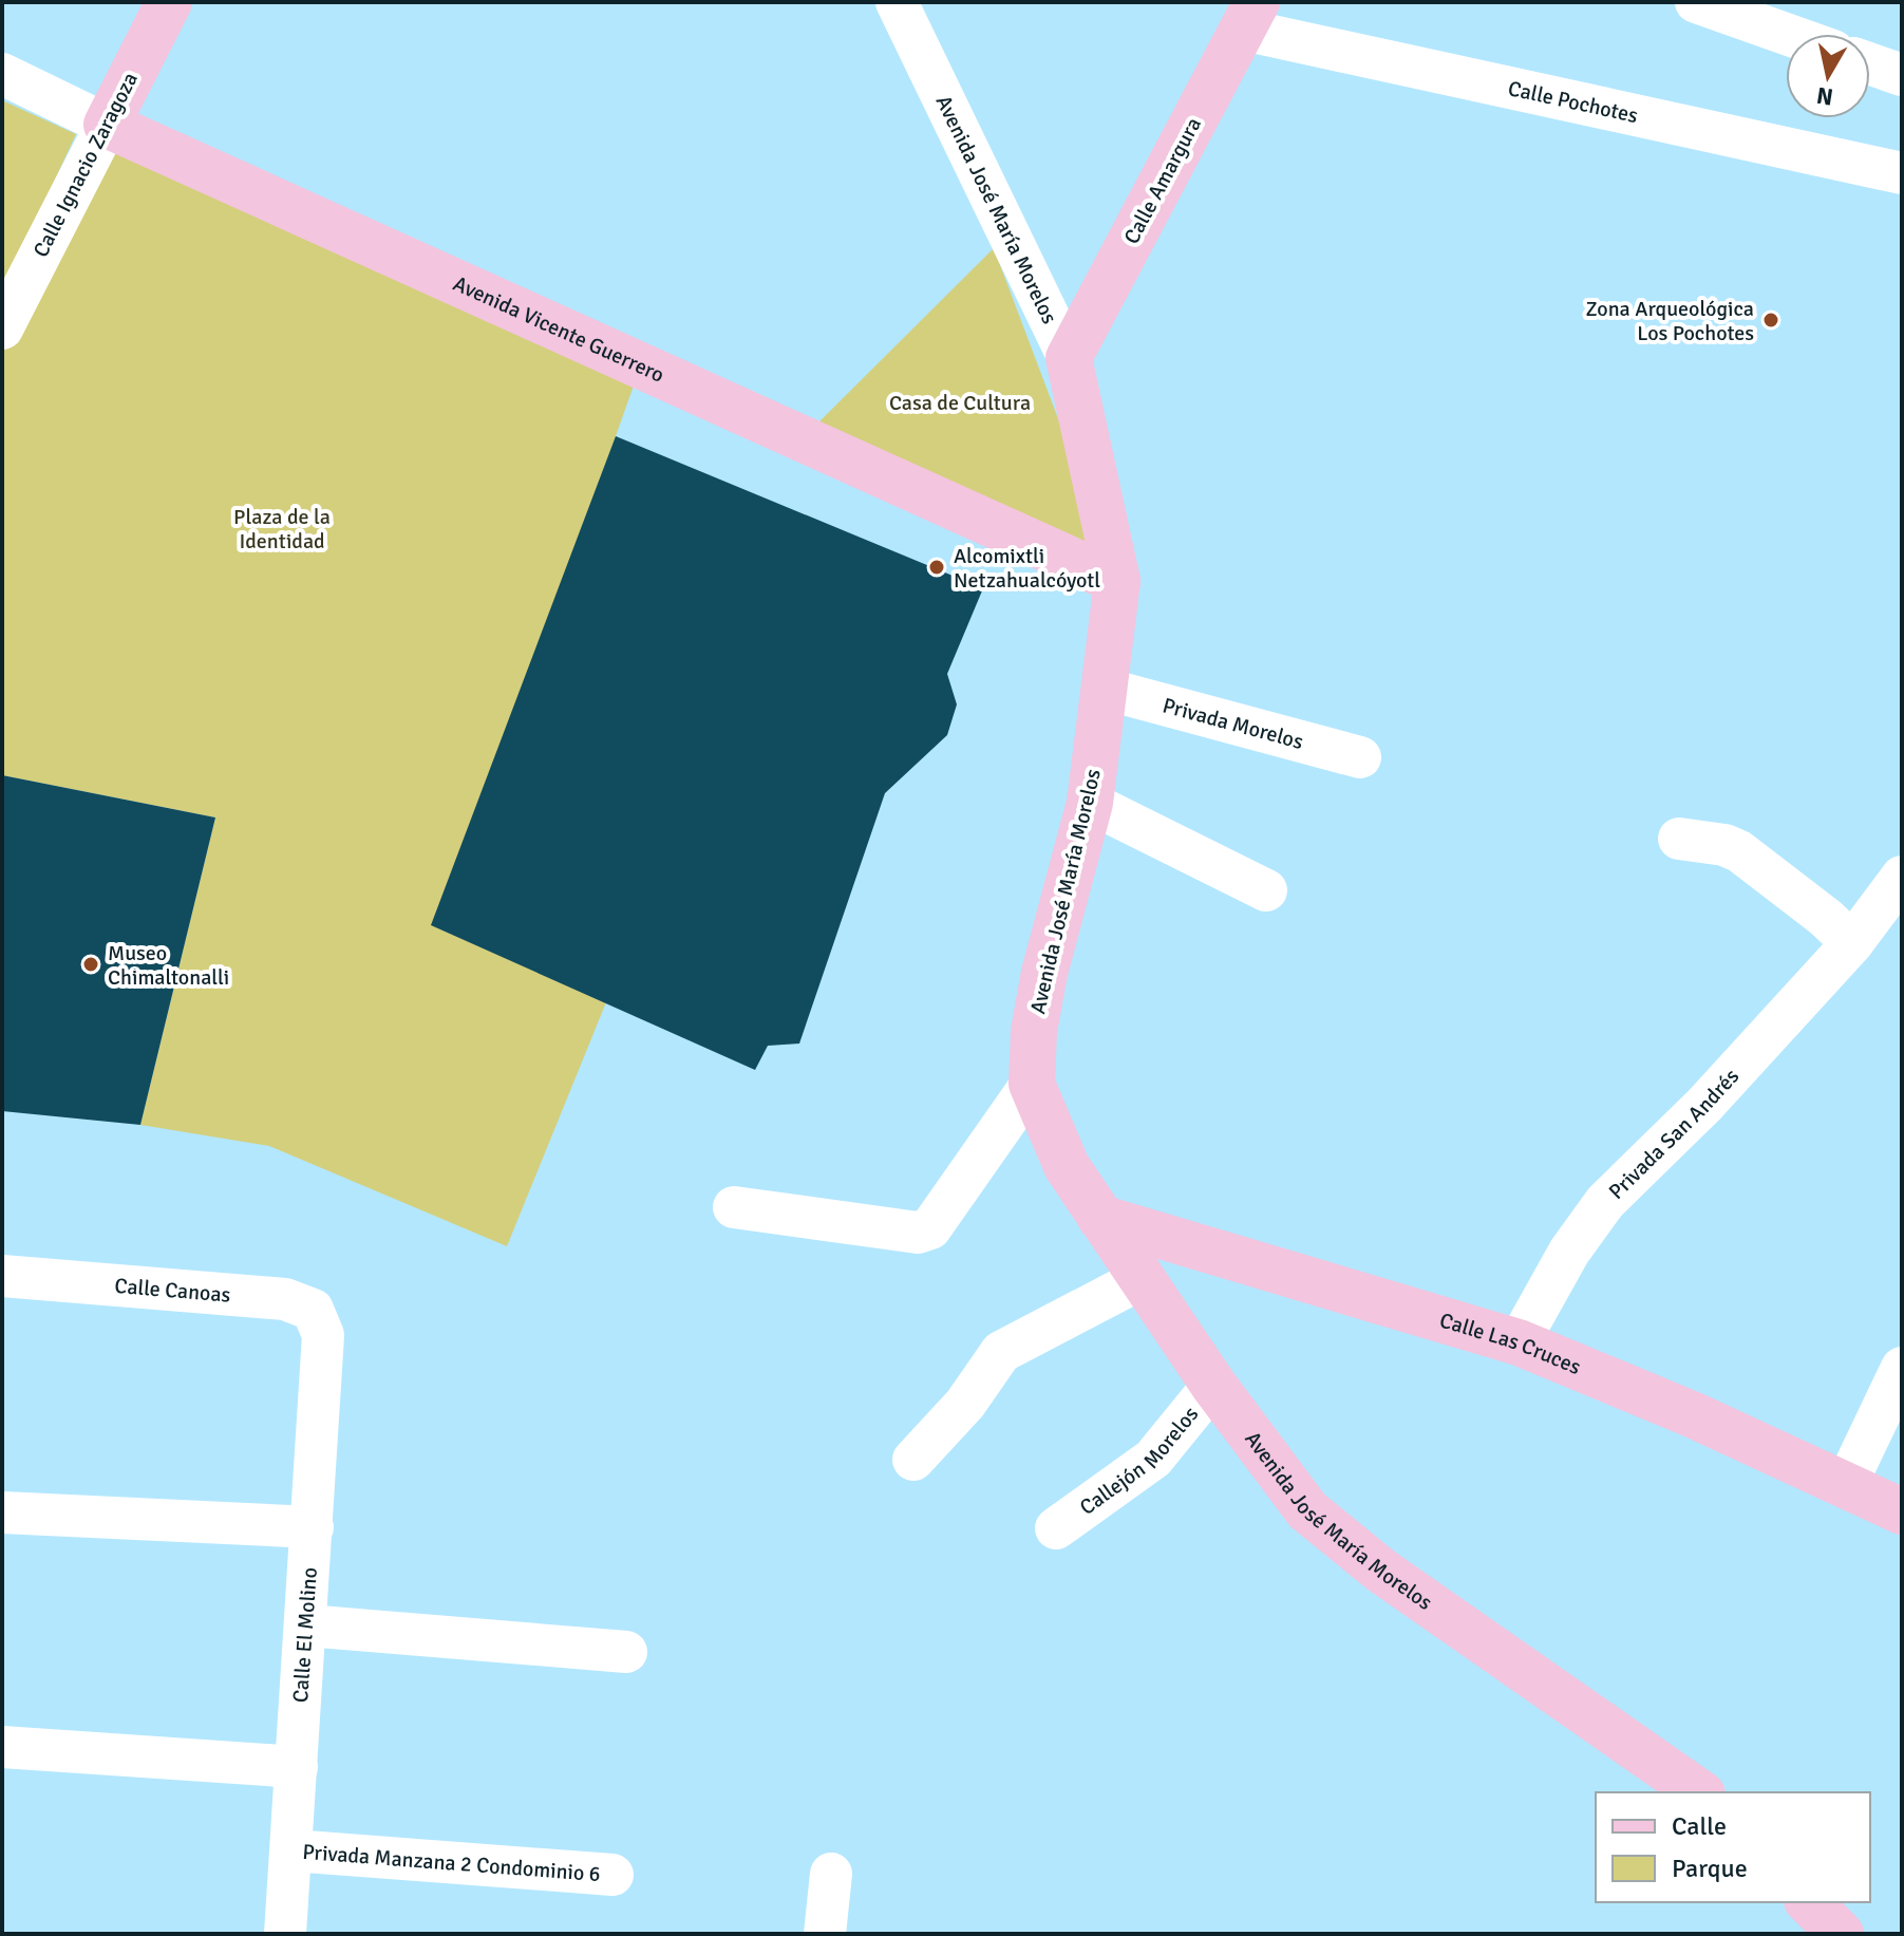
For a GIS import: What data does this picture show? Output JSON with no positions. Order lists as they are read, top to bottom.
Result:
{
  "streets": {
    "main road": [
      "Calle Ignacio Zaragoza",
      "Calle Amargura",
      "Avenida José María Morelos",
      "Avenida Vicente Guerrero",
      "Calle Las Cruces"
    ],
    "street": [
      "Calle Pochotes",
      "Privada Morelos",
      "Privada San Andrés",
      "Calle Canoas",
      "Callejón Morelos",
      "Calle El Molino",
      "Privada Manzana 2 Condominio 6"
    ]
  },
  "crossings": [
    ["Calle Pochotes", "Calle Amargura"],
    ["Calle Ignacio Zaragoza", "Avenida Vicente Guerrero"],
    ["Calle Amargura", "Avenida José María Morelos"],
    ["Avenida José María Morelos", "Avenida Vicente Guerrero"],
    ["Avenida José María Morelos", "Privada Morelos"],
    ["Avenida José María Morelos", "Calle Las Cruces"],
    ["Avenida José María Morelos", "Callejón Morelos"],
    ["Privada San Andrés", "Calle Las Cruces"],
    ["Calle Canoas", "Calle El Molino"],
    ["Calle El Molino", "Privada Manzana 2 Condominio 6"]
  ],
  "parks": ["Casa de Cultura", "Plaza de la Identidad"],
  "places": ["Zona Arqueológica Los Pochotes", "Alcomixtli Netzahualcóyotl", "Museo Chimaltonalli"],
  "legend": ["Calle", "Parque"],
  "north": "bottom"
}
